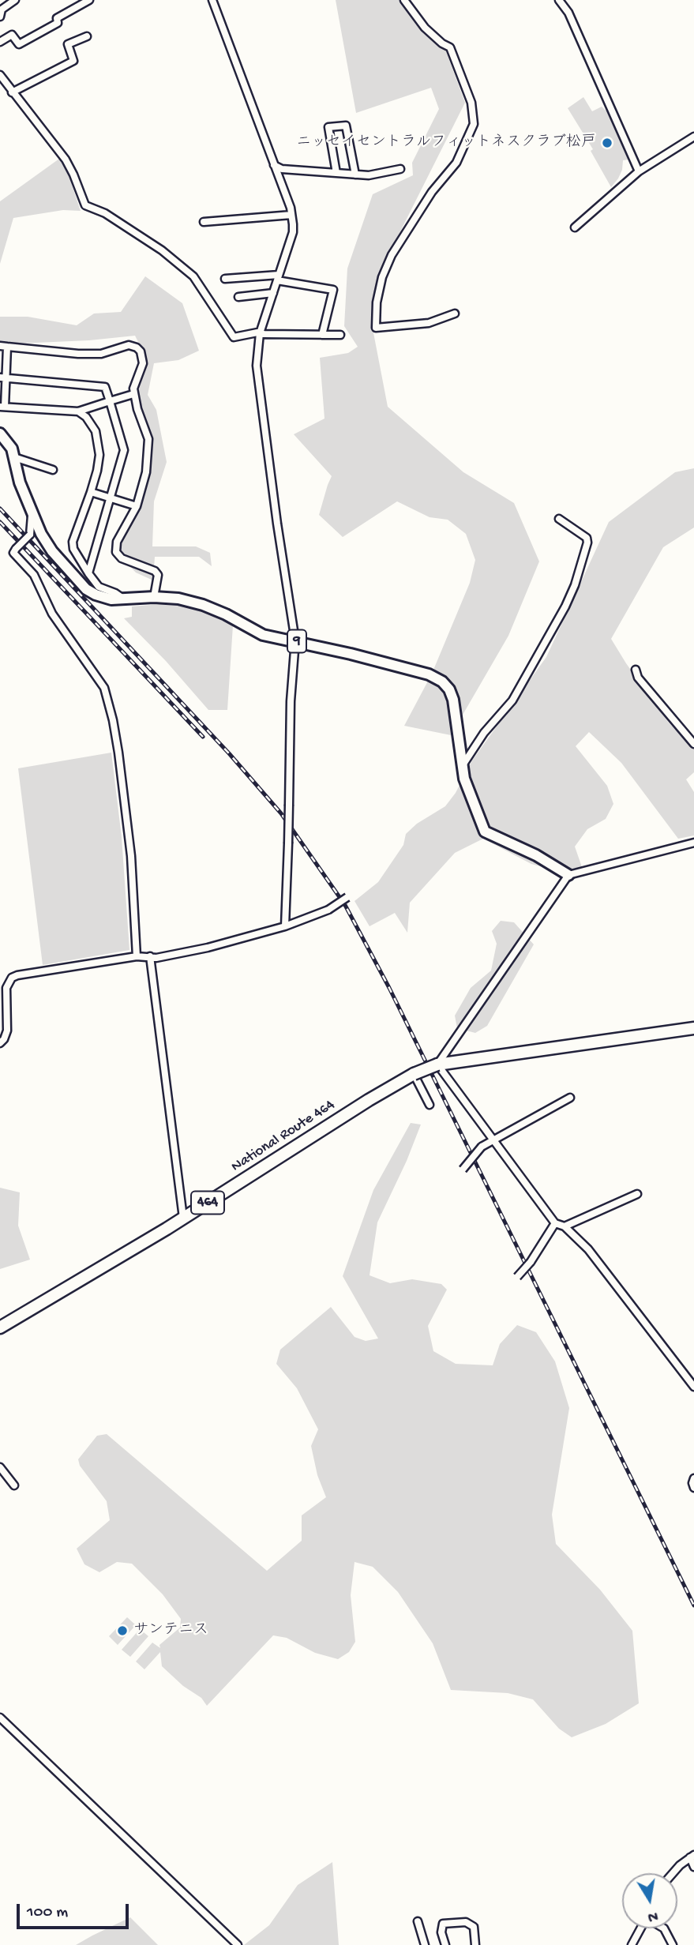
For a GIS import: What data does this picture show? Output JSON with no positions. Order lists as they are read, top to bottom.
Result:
{
  "streets": {
    "highway": ["National Route 464", "464"],
    "main road": ["9"]
  },
  "crossings": [
    ["National Route 464", "464"]
  ],
  "places": ["ニッセイセントラルフィットネスクラブ松戸", "サンテニス"],
  "scale_bar": "100 m",
  "north": "bottom"
}
